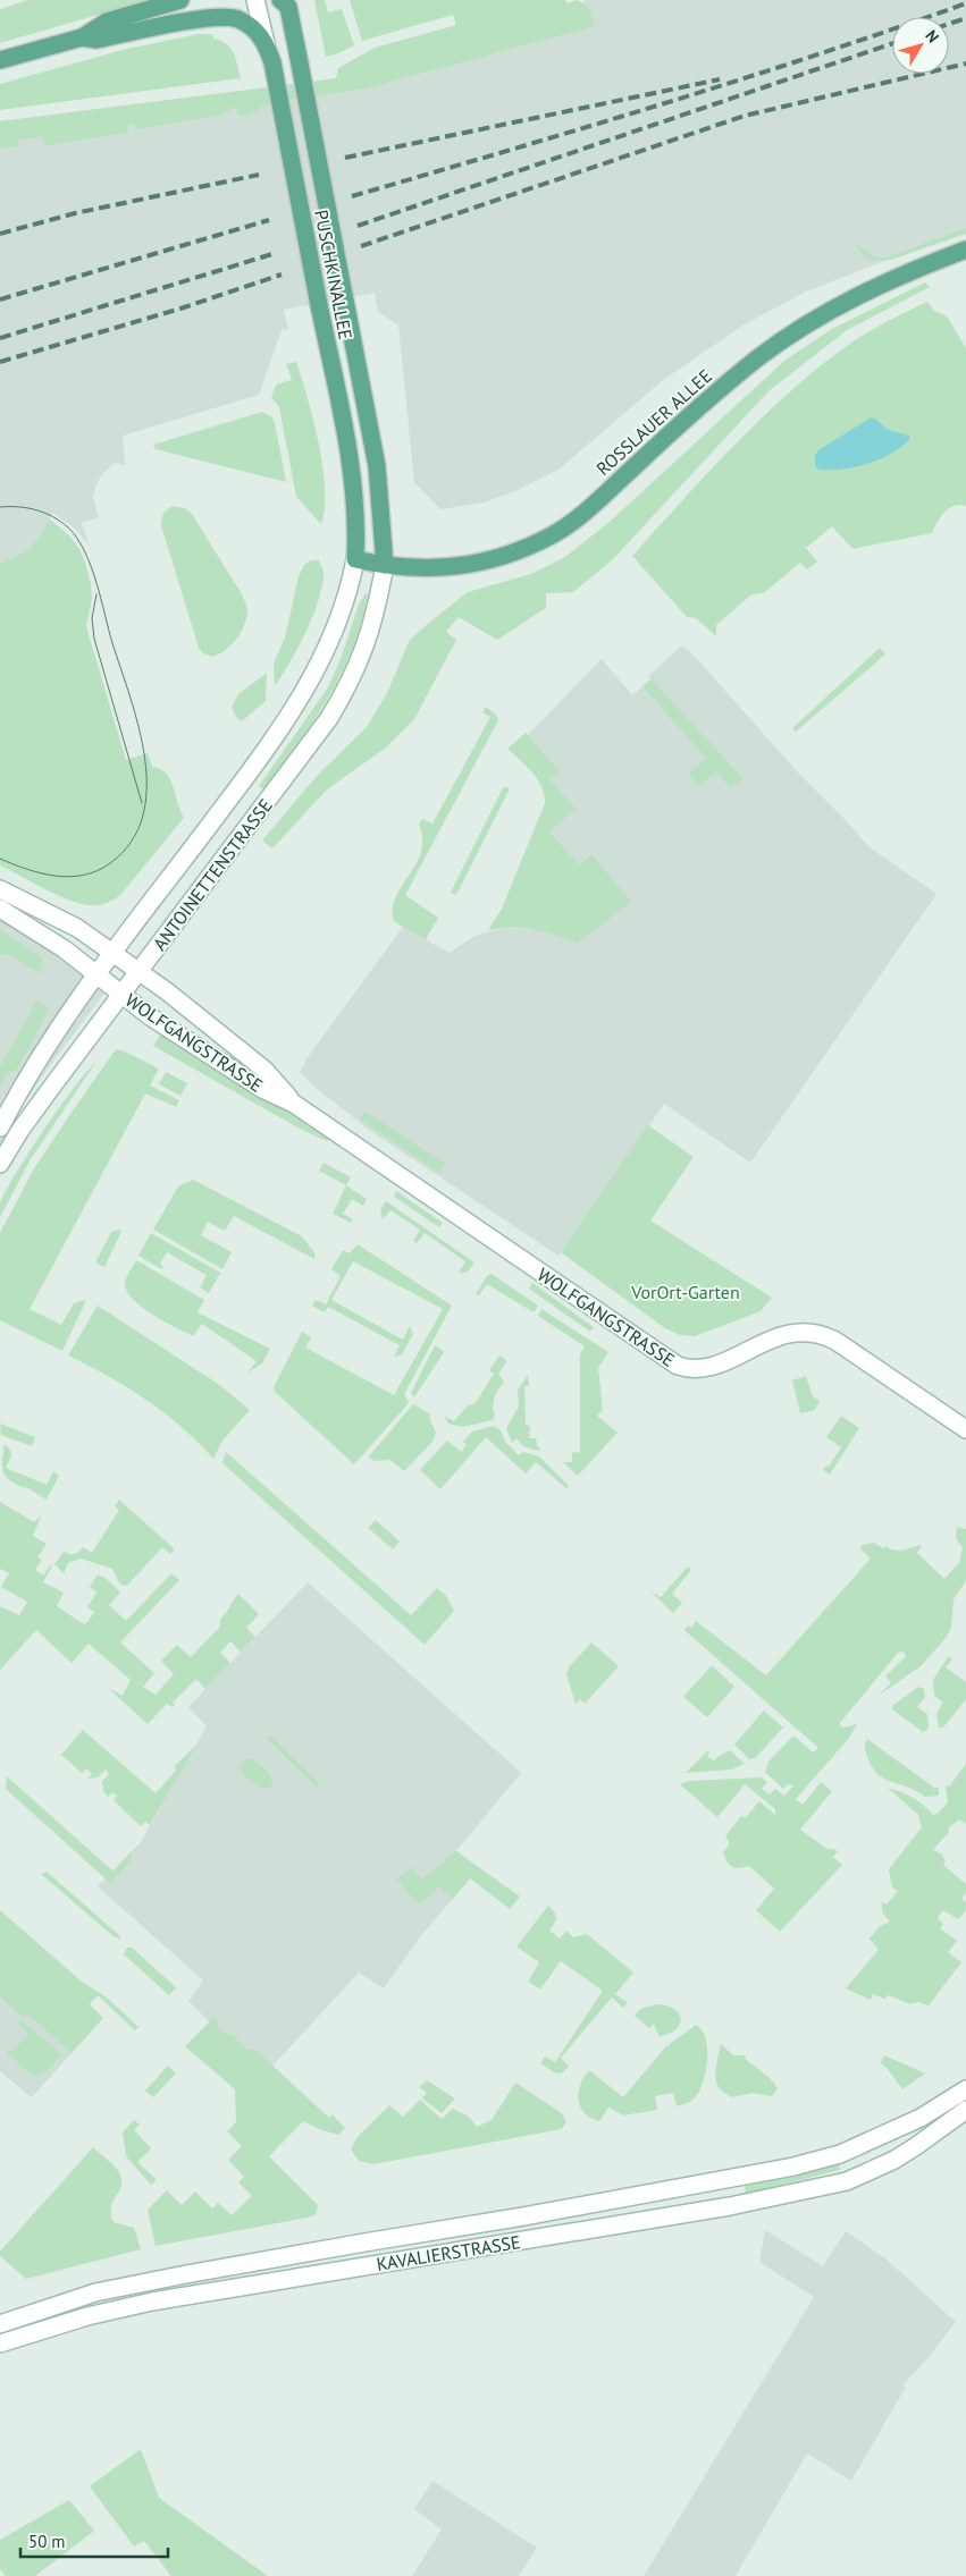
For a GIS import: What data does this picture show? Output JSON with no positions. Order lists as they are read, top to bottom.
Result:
{
  "streets": {
    "main road": [
      "PUSCHKINALLEE",
      "ROSSLAUER ALLEE",
      "ANTOINETTENSTRASSE",
      "WOLFGANGSTRASSE",
      "KAVALIERSTRASSE"
    ]
  },
  "crossings": [
    ["PUSCHKINALLEE", "ROSSLAUER ALLEE"],
    ["PUSCHKINALLEE", "ANTOINETTENSTRASSE"],
    ["ROSSLAUER ALLEE", "ANTOINETTENSTRASSE"],
    ["ANTOINETTENSTRASSE", "WOLFGANGSTRASSE"]
  ],
  "parks": ["VorOrt-Garten"],
  "scale_bar": "50 m",
  "north": "top right"
}
